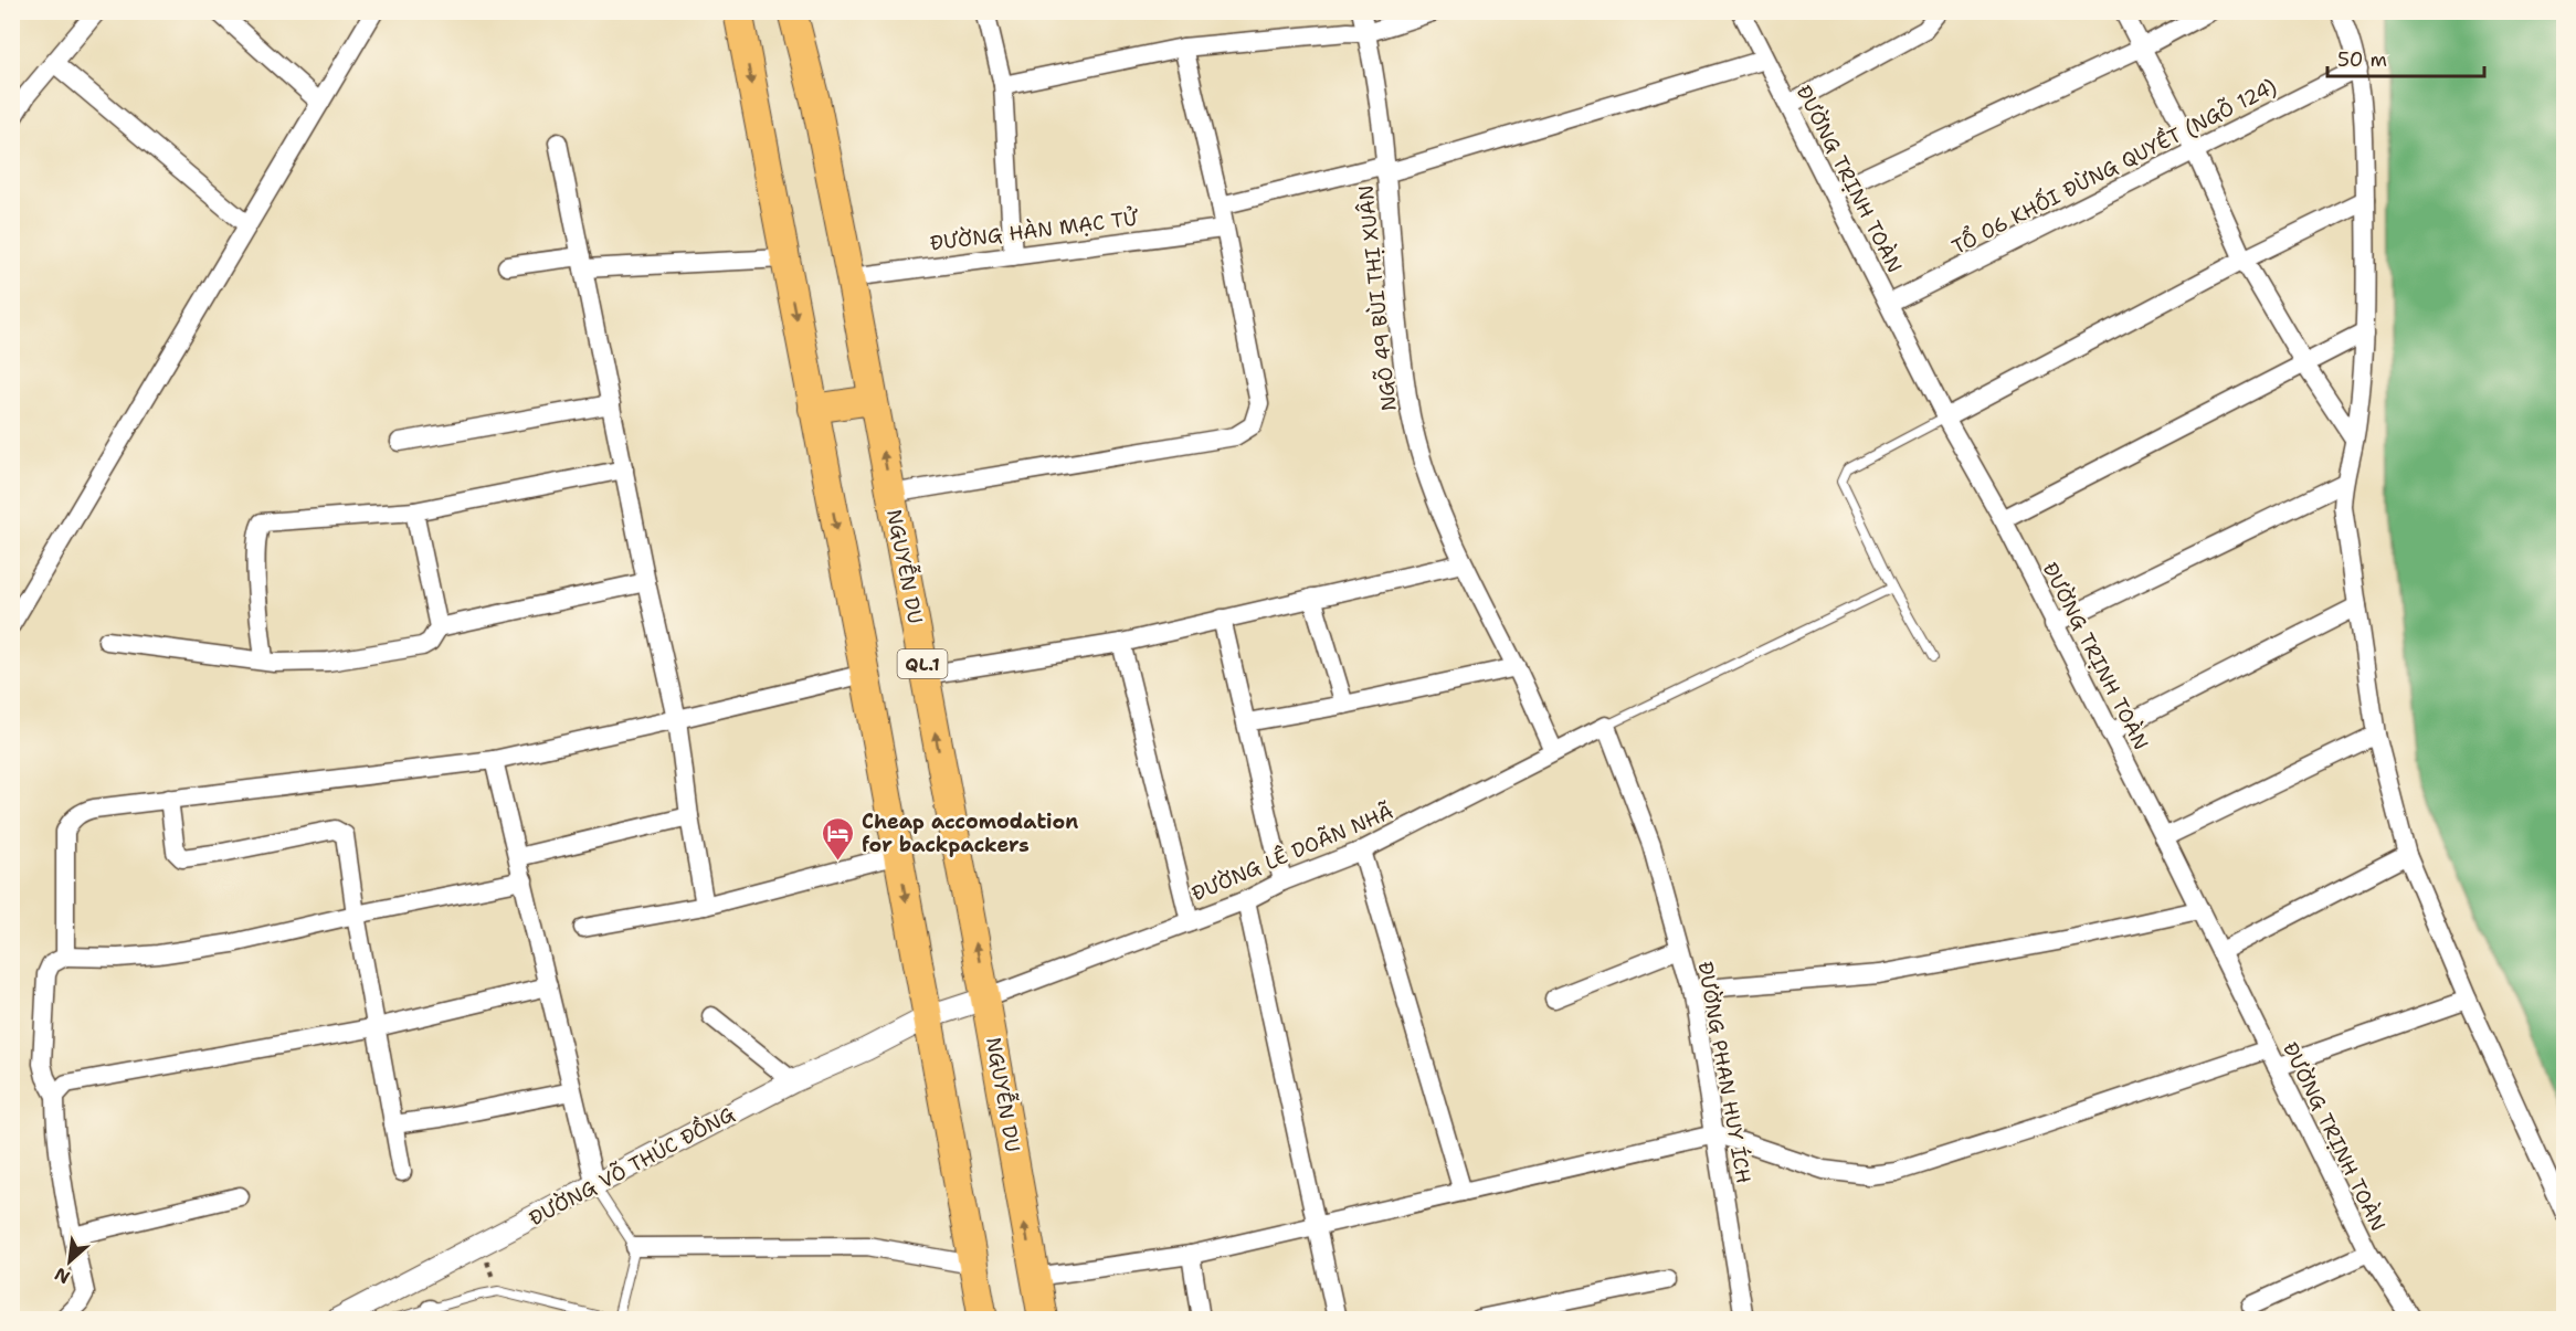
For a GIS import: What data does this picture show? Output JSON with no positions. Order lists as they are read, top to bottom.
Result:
{
  "streets": {
    "main road": ["NGUYỄN DU", "QL.1"],
    "street": [
      "TỔ 06 KHỐI ĐỪNG QUYỀT (NGÕ 124)",
      "ĐƯỜNG TRỊNH TOÀN",
      "ĐƯỜNG HÀN MẠC TỬ",
      "NGÕ 49 BÙI THỊ XUÂN",
      "ĐƯỜNG LÊ DOÃN NHÃ",
      "ĐƯỜNG PHAN HUY ÍCH",
      "ĐƯỜNG VÕ THÚC ĐỒNG"
    ]
  },
  "crossings": [
    ["TỔ 06 KHỐI ĐỪNG QUYỀT (NGÕ 124)", "ĐƯỜNG TRỊNH TOÀN"],
    ["ĐƯỜNG HÀN MẠC TỬ", "NGUYỄN DU"],
    ["NGÕ 49 BÙI THỊ XUÂN", "ĐƯỜNG LÊ DOÃN NHÃ"],
    ["NGUYỄN DU", "ĐƯỜNG LÊ DOÃN NHÃ"],
    ["NGUYỄN DU", "ĐƯỜNG VÕ THÚC ĐỒNG"],
    ["ĐƯỜNG LÊ DOÃN NHÃ", "ĐƯỜNG PHAN HUY ÍCH"],
    ["ĐƯỜNG LÊ DOÃN NHÃ", "ĐƯỜNG VÕ THÚC ĐỒNG"]
  ],
  "places": {
    "hotel": ["Cheap accomodation for backpackers"]
  },
  "scale_bar": "50 m",
  "north": "bottom left"
}
